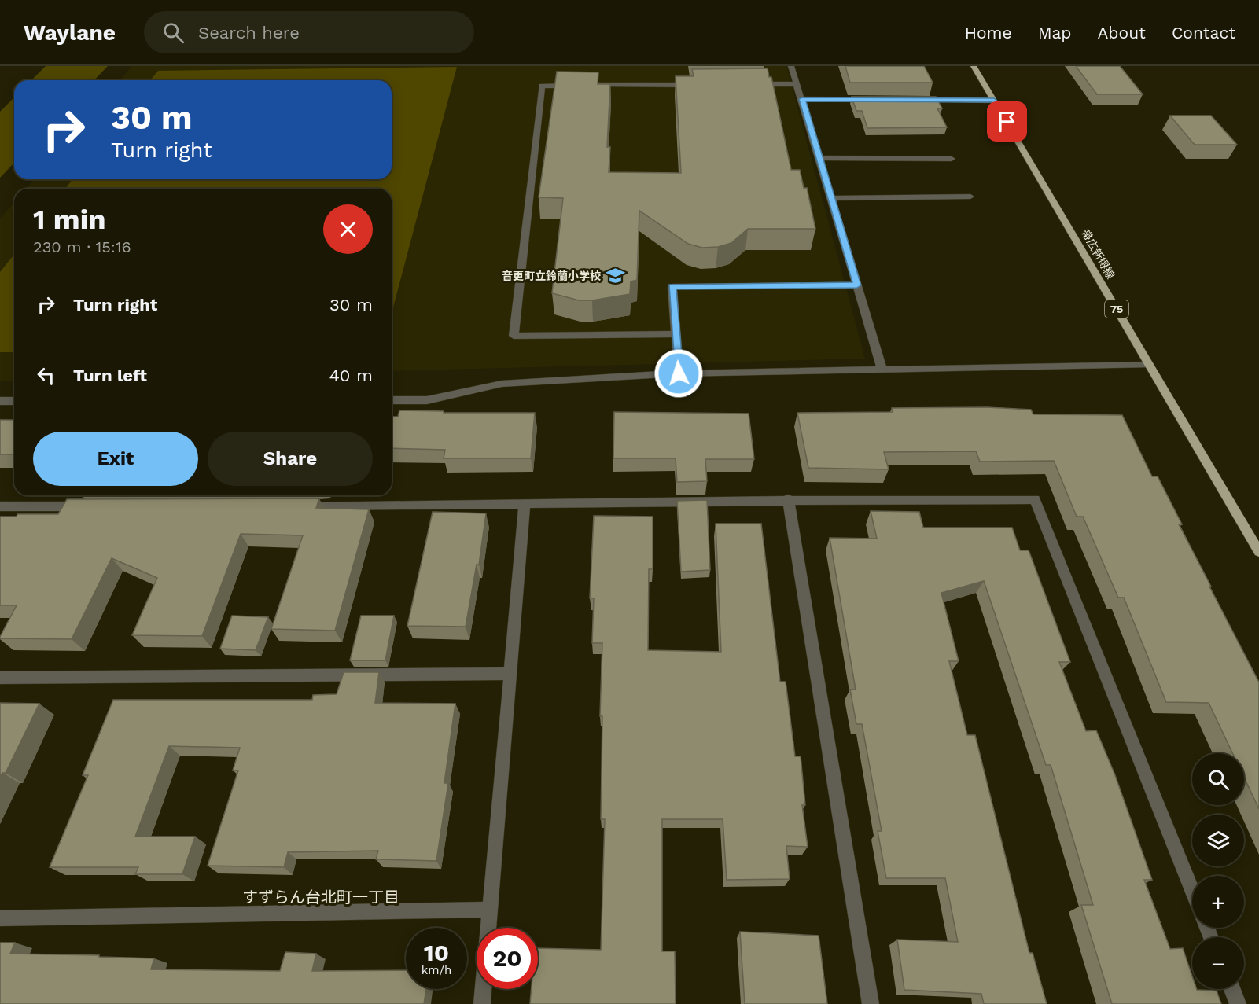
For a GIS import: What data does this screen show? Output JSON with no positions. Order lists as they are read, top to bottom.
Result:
{
  "streets": {
    "main road": ["帯広新得線", "75"]
  },
  "districts": ["すずらん台北町一丁目"],
  "places": {
    "school or university": ["音更町立鈴蘭小学校"]
  },
  "page": {
    "header": "Waylane",
    "search": "Search here",
    "nav": [
      "Home",
      "Map",
      "About",
      "Contact"
    ],
    "turn": ["30 m", "Turn right"],
    "heading": ["1 min", "230 m · 15:16"],
    "list": [
      {
        "name": "Turn right",
        "value": "30 m"
      },
      {
        "name": "Turn left",
        "value": "40 m"
      }
    ],
    "buttons": ["Exit", "Share"],
    "map_buttons": ["+", "−"],
    "speed": "10 km/h",
    "limit": "20"
  }
}
